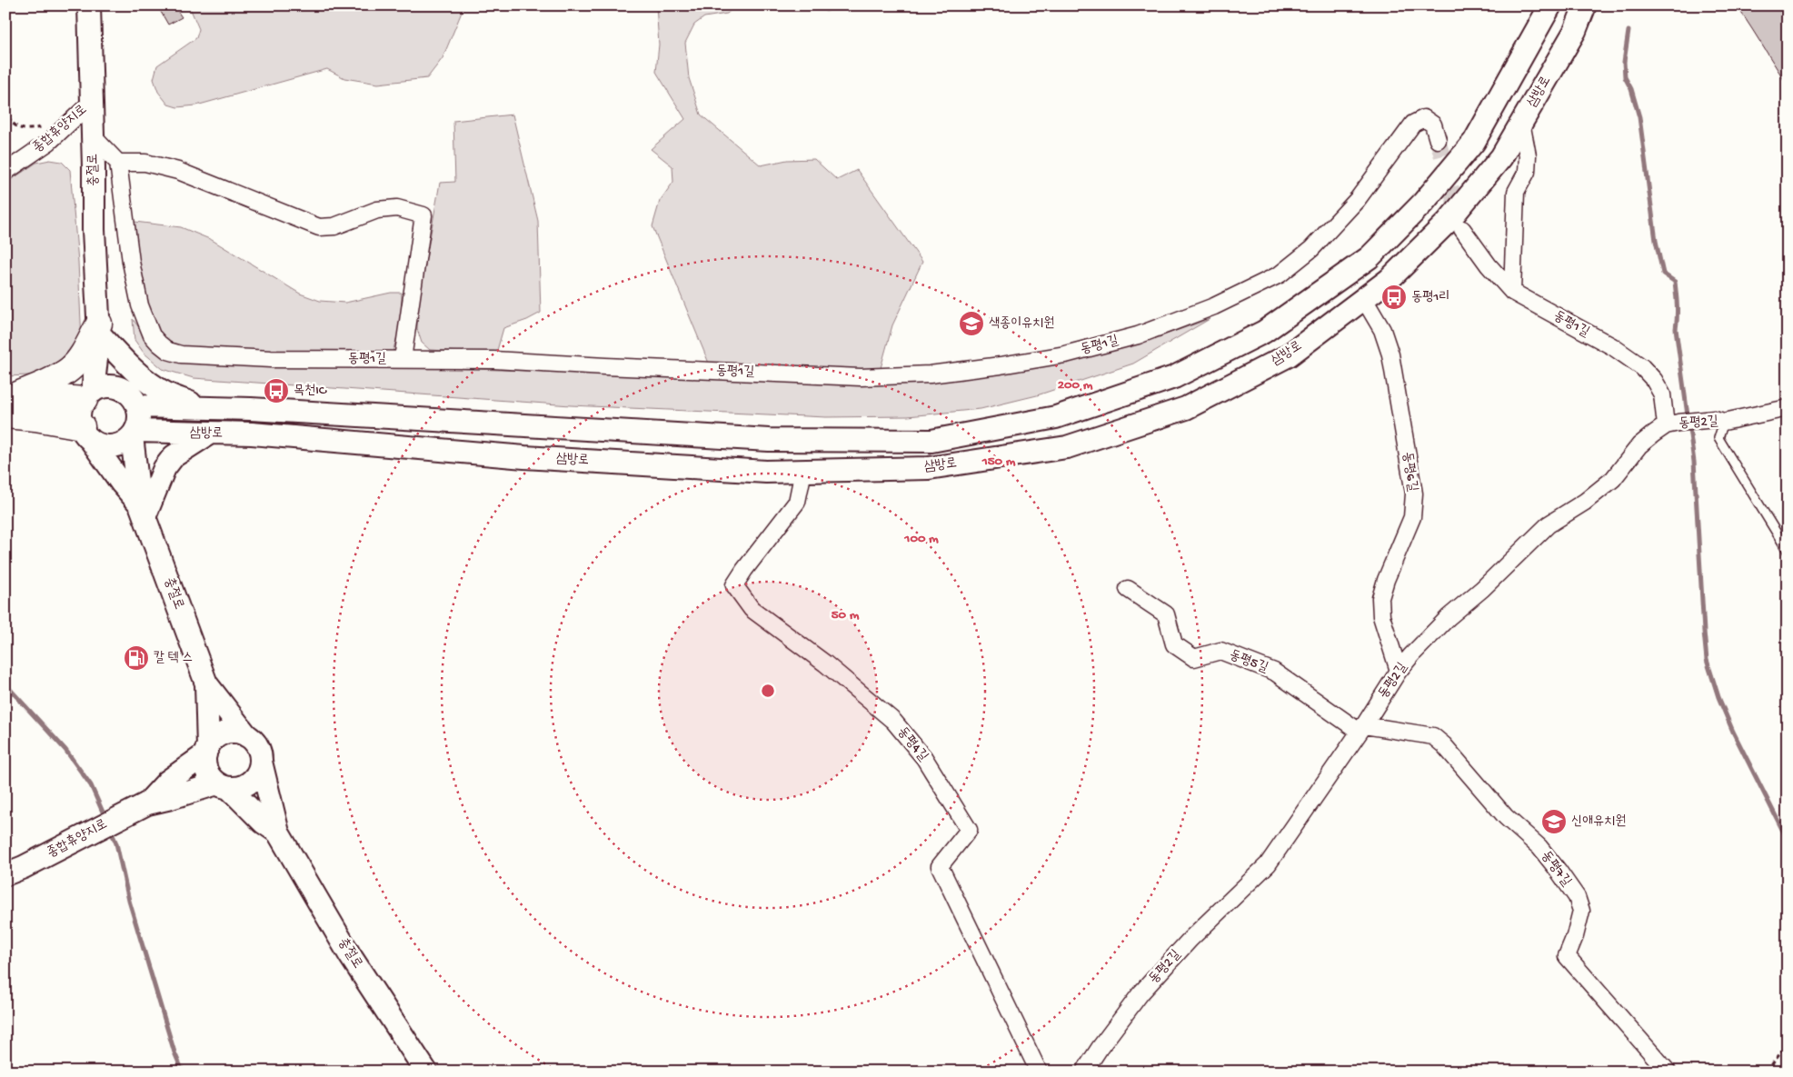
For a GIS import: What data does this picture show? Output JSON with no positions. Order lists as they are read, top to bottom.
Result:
{
  "streets": {
    "street": [
      "삼방로",
      "종합휴양지로",
      "충절로",
      "동평1길",
      "동평2길",
      "동평6길",
      "동평5길",
      "동평4길",
      "동평7길"
    ]
  },
  "crossings": [
    ["삼방로", "충절로"],
    ["삼방로", "동평6길"],
    ["삼방로", "동평4길"],
    ["종합휴양지로", "충절로"],
    ["동평1길", "동평2길"],
    ["동평2길", "동평6길"],
    ["동평2길", "동평5길"],
    ["동평2길", "동평7길"],
    ["동평5길", "동평7길"]
  ],
  "places": {
    "bus stop": ["동평1리", "목천IC"],
    "school or university": ["색종이유치원", "신애유치원"],
    "fuel station": ["칼 텍 스"]
  },
  "rings": [
    "200 m",
    "150 m",
    "100 m",
    "50 m"
  ]
}
